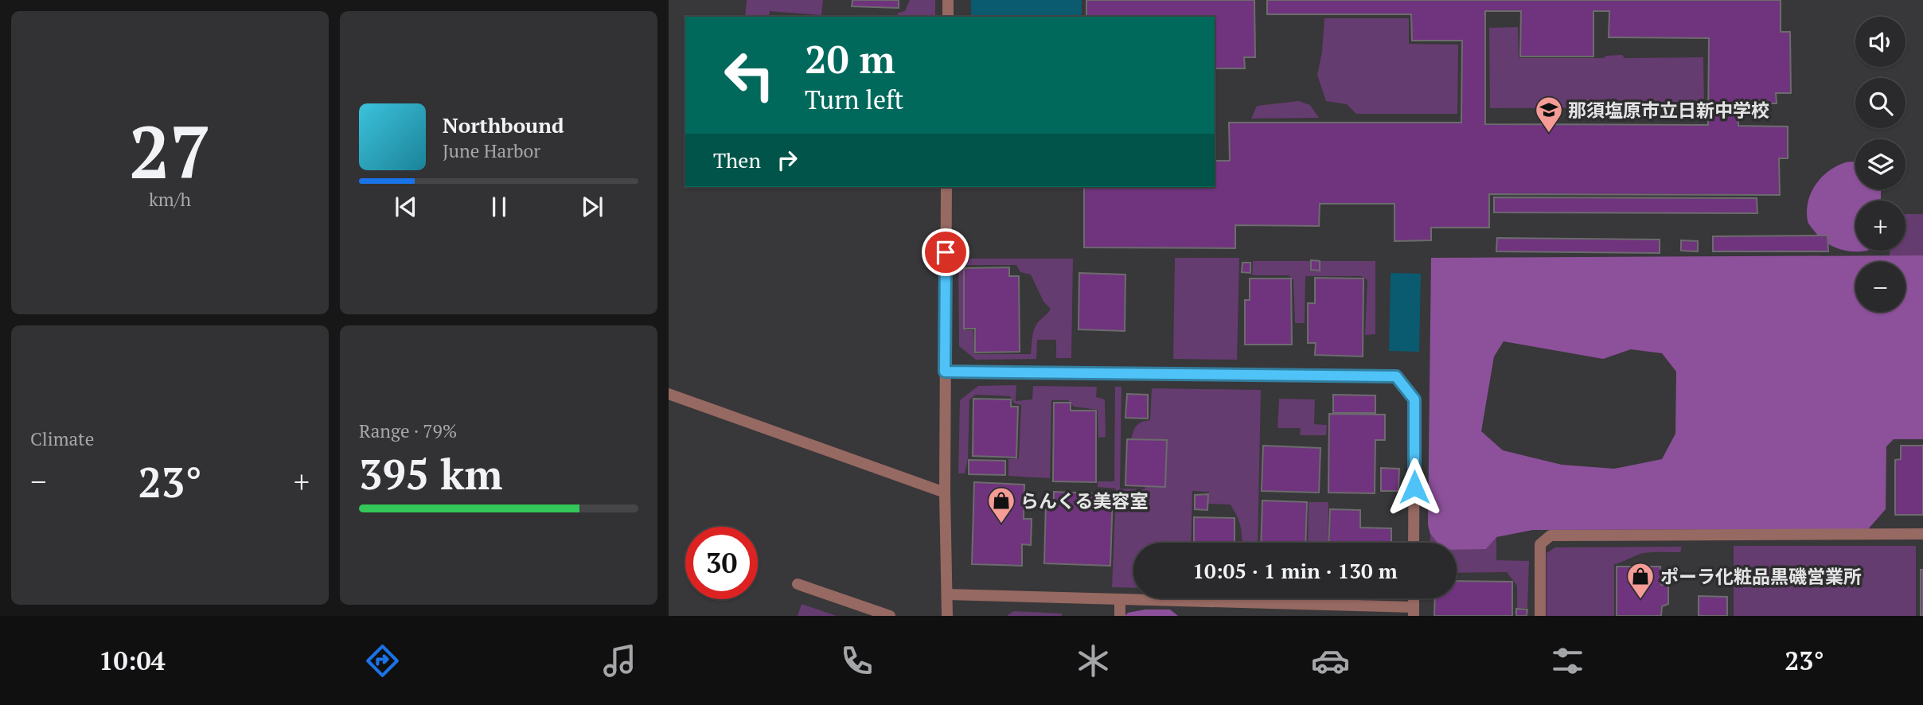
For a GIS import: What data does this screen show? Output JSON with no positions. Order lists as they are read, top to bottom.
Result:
{
  "places": {
    "school or university": ["那須塩原市立日新中学校"],
    "shop": ["らんくる美容室", "ポーラ化粧品黒磯営業所"]
  },
  "page": {
    "tile": [
      ["27", "km/h"],
      "Climate",
      ["Range · 79%", "395 km"]
    ],
    "map_buttons": ["+", "−"],
    "turn": ["20 m", "Turn left"],
    "song": ["Northbound", "June Harbor"],
    "then": "Then",
    "heat": ["−", "23°", "+"],
    "limit": "30",
    "trip": "10:05 · 1 min · 130 m",
    "tabs": ["10:04", "23°"]
  }
}
